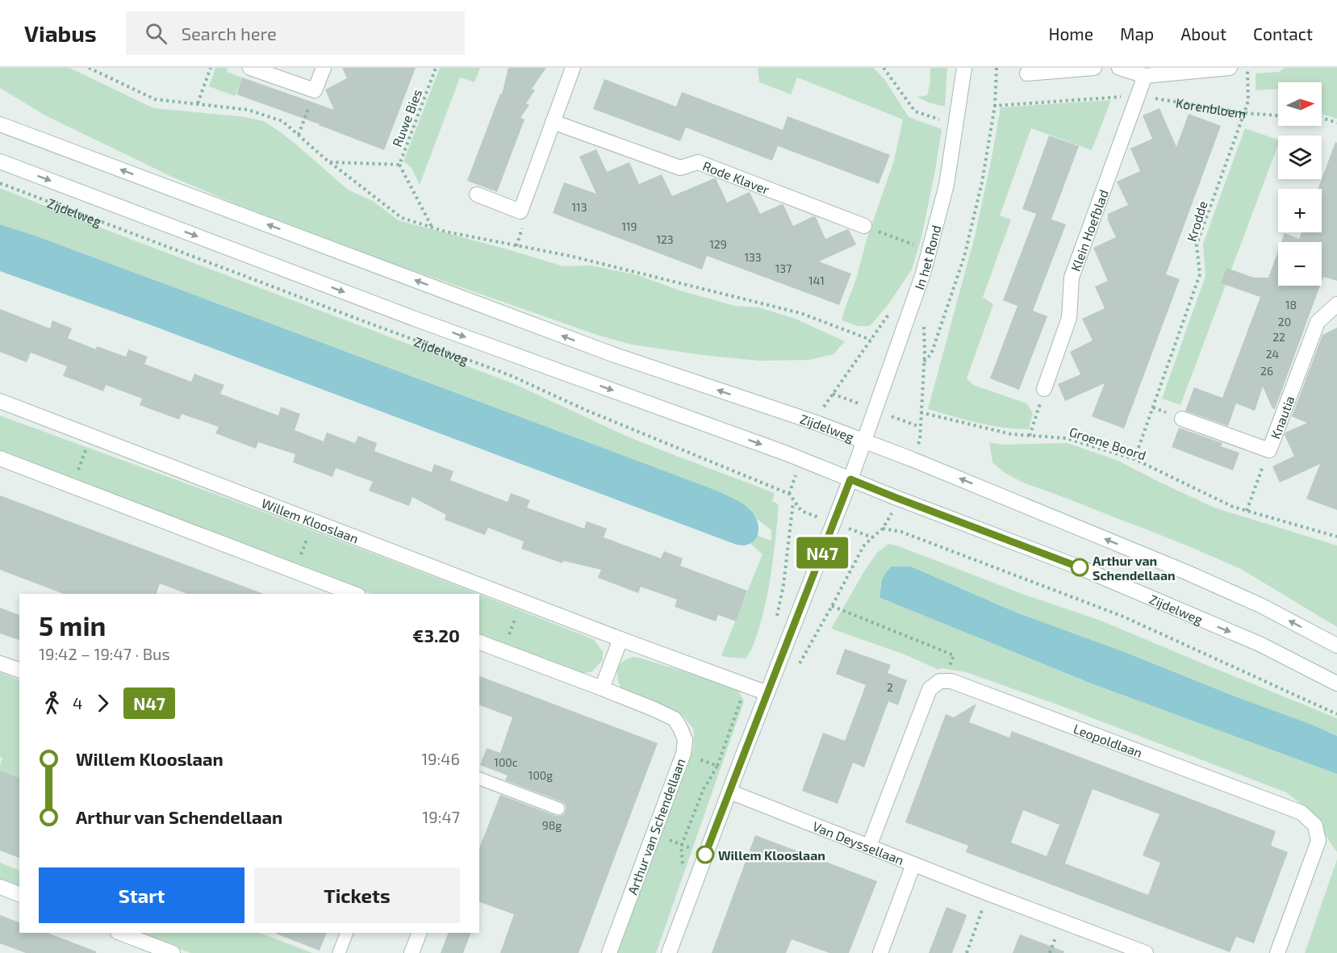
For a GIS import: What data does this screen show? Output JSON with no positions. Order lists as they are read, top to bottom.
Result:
{
  "streets": {
    "street": [
      "Rode Klaver",
      "Zijdelweg",
      "Klein Hoefblad",
      "In het Rond",
      "Knautia",
      "Willem Klooslaan",
      "Leopoldlaan",
      "Arthur van Schendellaan",
      "Van Deyssellaan"
    ],
    "path": [
      "Korenbloem",
      "Ruwe Bies",
      "Krodde",
      "Groene Boord"
    ]
  },
  "crossings": [
    ["Korenbloem", "Krodde"],
    ["Korenbloem", "Klein Hoefblad"],
    ["Zijdelweg", "In het Rond"],
    ["Krodde", "Groene Boord"]
  ],
  "places": ["Arthur van Schendellaan", "Willem Klooslaan"],
  "lines": ["bus line N47"],
  "house_numbers": [
    "113",
    "119",
    "123",
    "129",
    "133",
    "137",
    "141",
    "18",
    "20",
    "22",
    "24",
    "26",
    "2",
    "100c",
    "100g",
    "98g"
  ],
  "north": "right",
  "page": {
    "header": "Viabus",
    "search": "Search here",
    "nav": [
      "Home",
      "Map",
      "About",
      "Contact"
    ],
    "on_map": "N47",
    "map_buttons": ["+", "−"],
    "heading": ["5 min", "19:42 – 19:47 · Bus", "€3.20"],
    "legs": ["4", "N47"],
    "list": [
      {
        "name": "Willem Klooslaan",
        "value": "19:46"
      },
      {
        "name": "Arthur van Schendellaan",
        "value": "19:47"
      }
    ],
    "buttons": ["Start", "Tickets"]
  }
}
